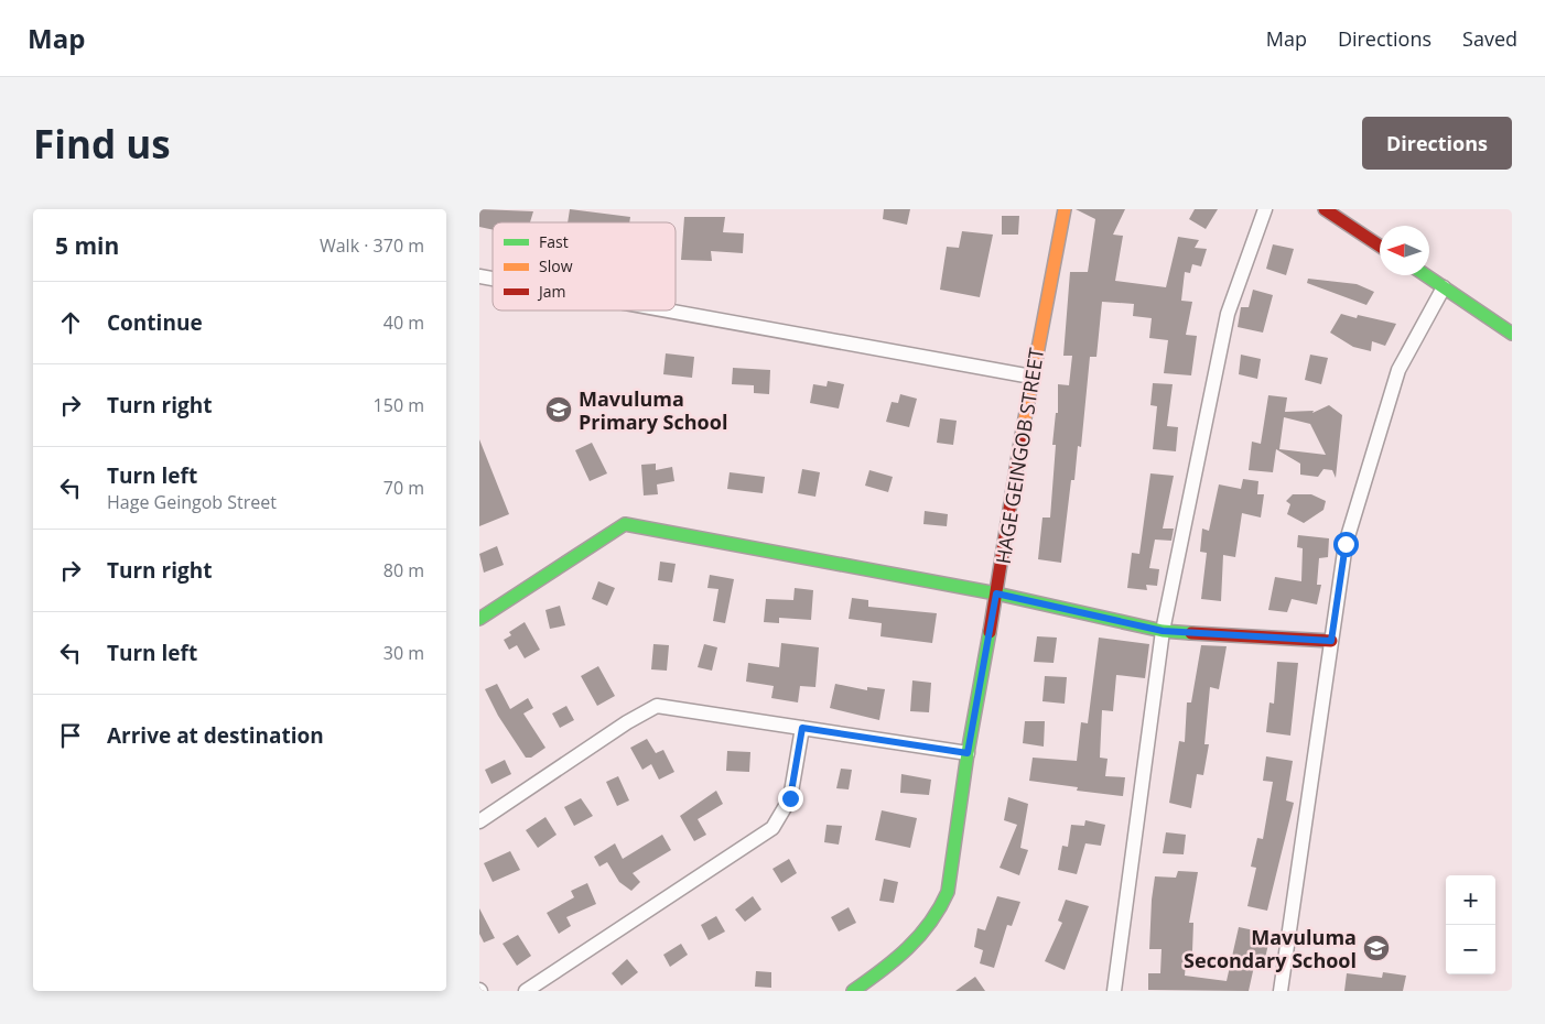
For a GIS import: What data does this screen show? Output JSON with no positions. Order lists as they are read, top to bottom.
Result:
{
  "streets": {
    "street": ["HAGE GEINGOB STREET"]
  },
  "places": {
    "school or university": ["Mavuluma Primary School", "Mavuluma Secondary School"]
  },
  "legend": ["Fast", "Slow", "Jam"],
  "north": "left",
  "page": {
    "header": "Map",
    "nav": ["Map", "Directions", "Saved"],
    "buttons": "Directions",
    "title": "Find us",
    "heading": ["5 min", "Walk · 370 m"],
    "list": [
      ["Continue", "40 m"],
      ["Turn right", "150 m"],
      ["Turn left", "Hage Geingob Street", "70 m"],
      ["Turn right", "80 m"],
      ["Turn left", "30 m"],
      "Arrive at destination"
    ],
    "map_buttons": ["+", "−"]
  }
}
